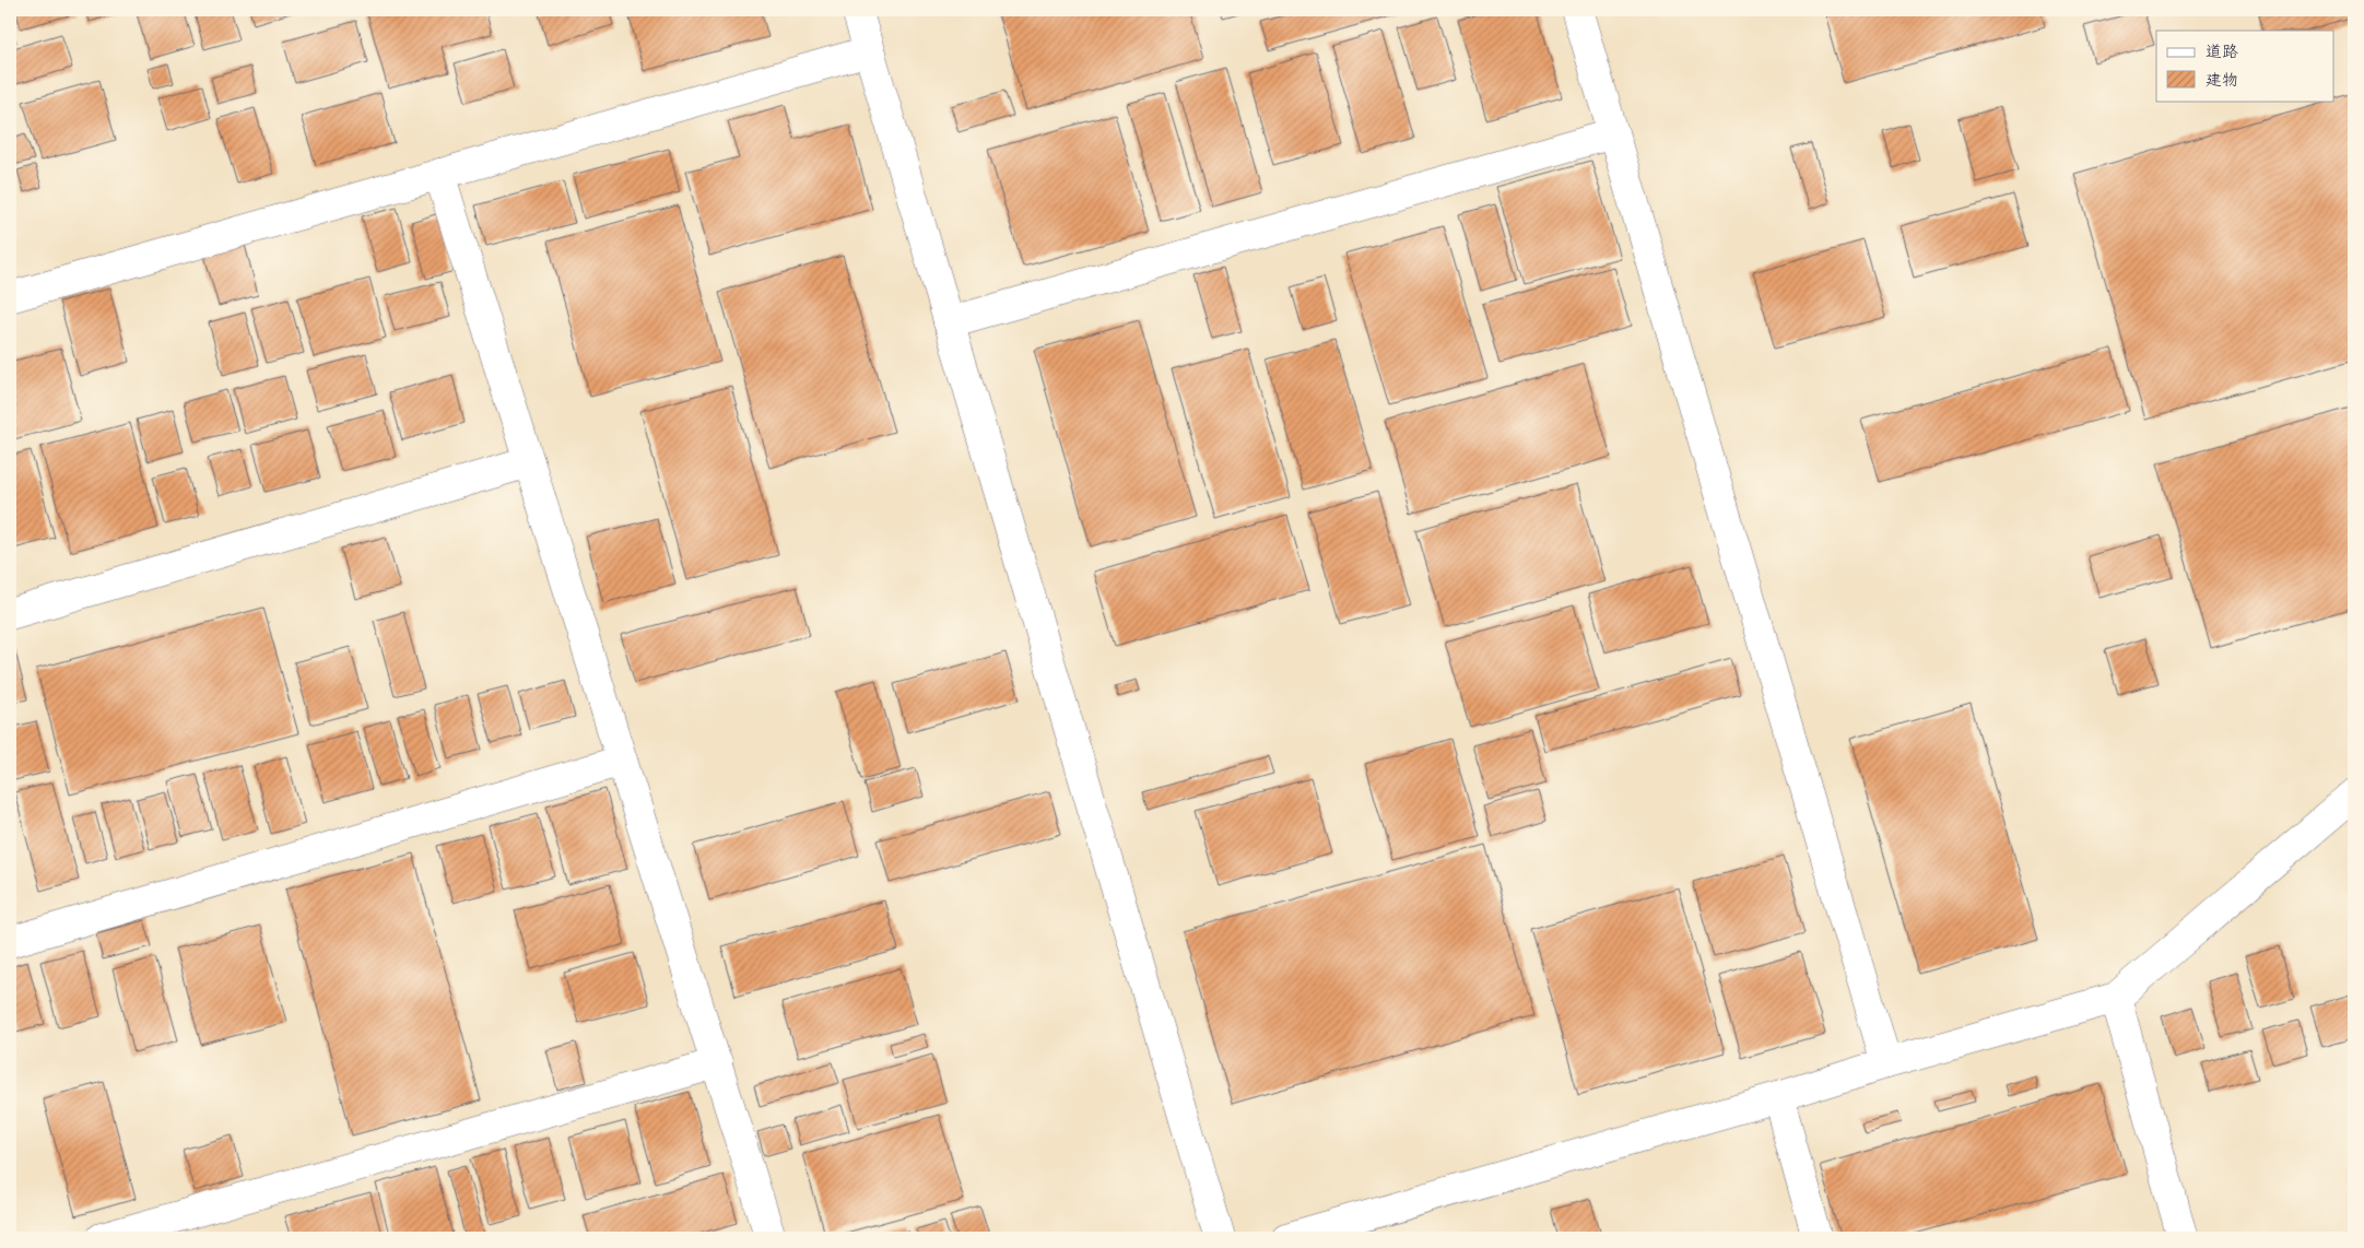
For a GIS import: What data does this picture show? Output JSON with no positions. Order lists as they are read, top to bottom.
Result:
{
  "legend": ["道路", "建物"]
}
